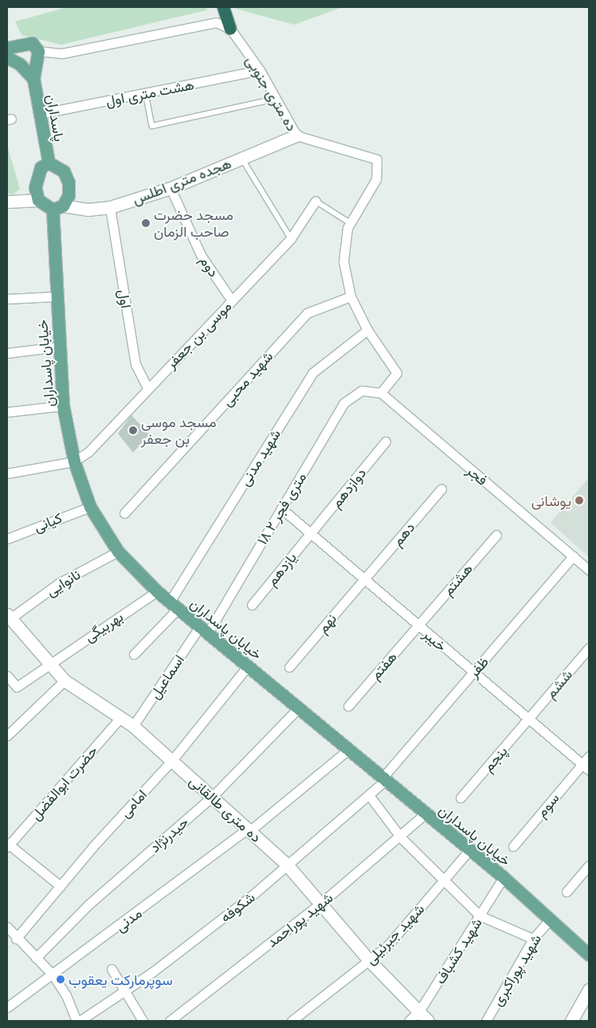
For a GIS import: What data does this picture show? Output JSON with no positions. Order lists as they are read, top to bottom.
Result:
{
  "streets": {
    "main road": ["پاسداران", "خیابان پاسداران"],
    "street": [
      "هشت متری اول",
      "ده متری جنوبی",
      "هجده متری اطلس",
      "دوم",
      "اول",
      "موسی بن جعفر",
      "شهید محبی",
      "شهید مدنی",
      "فجر",
      "دوازدهم",
      "۱۸ متری فجر ۲",
      "کیانی",
      "دهم",
      "یازدهم",
      "هشتم",
      "نانوایی",
      "نهم",
      "بهربیگی",
      "خیبر",
      "هفتم",
      "ظفر",
      "اسماعیل",
      "ششم",
      "پنجم",
      "حضرت ابوالفضل",
      "امامی",
      "سوم",
      "ده متری طالقانی",
      "حیدرنژاد",
      "شکوفه",
      "مدنی",
      "شهید پوراحمد",
      "شهید جبرئیلی",
      "شهید کشباف",
      "شهید پوراکبری"
    ]
  },
  "crossings": [
    ["هشت متری اول", "ده متری جنوبی"],
    ["هشت متری اول", "پاسداران"],
    ["ده متری جنوبی", "هجده متری اطلس"],
    ["ده متری جنوبی", "شهید محبی"],
    ["ده متری جنوبی", "شهید مدنی"],
    ["ده متری جنوبی", "فجر"],
    ["ده متری جنوبی", "۱۸ متری فجر ۲"],
    ["پاسداران", "هجده متری اطلس"],
    ["پاسداران", "خیابان پاسداران"],
    ["هجده متری اطلس", "دوم"],
    ["هجده متری اطلس", "اول"],
    ["هجده متری اطلس", "خیابان پاسداران"],
    ["دوم", "موسی بن جعفر"],
    ["اول", "موسی بن جعفر"],
    ["موسی بن جعفر", "خیابان پاسداران"],
    ["خیابان پاسداران", "شهید مدنی"],
    ["خیابان پاسداران", "۱۸ متری فجر ۲"],
    ["خیابان پاسداران", "کیانی"],
    ["خیابان پاسداران", "نانوایی"],
    ["خیابان پاسداران", "بهربیگی"],
    ["خیابان پاسداران", "ظفر"],
    ["خیابان پاسداران", "اسماعیل"],
    ["خیابان پاسداران", "امامی"],
    ["خیابان پاسداران", "حیدرنژاد"],
    ["خیابان پاسداران", "شکوفه"],
    ["خیابان پاسداران", "مدنی"],
    ["خیابان پاسداران", "شهید پوراحمد"],
    ["خیابان پاسداران", "شهید جبرئیلی"],
    ["خیابان پاسداران", "شهید کشباف"],
    ["خیابان پاسداران", "شهید پوراکبری"],
    ["فجر", "۱۸ متری فجر ۲"],
    ["فجر", "ظفر"],
    ["دوازدهم", "یازدهم"],
    ["دوازدهم", "خیبر"],
    ["۱۸ متری فجر ۲", "خیبر"],
    ["۱۸ متری فجر ۲", "اسماعیل"],
    ["دهم", "نهم"],
    ["دهم", "خیبر"],
    ["یازدهم", "خیبر"],
    ["هشتم", "خیبر"],
    ["هشتم", "هفتم"],
    ["نانوایی", "ده متری طالقانی"],
    ["نهم", "خیبر"],
    ["بهربیگی", "ده متری طالقانی"],
    ["خیبر", "هفتم"],
    ["خیبر", "ظفر"],
    ["خیبر", "ششم"],
    ["خیبر", "پنجم"],
    ["خیبر", "سوم"],
    ["ظفر", "شکوفه"],
    ["اسماعیل", "ده متری طالقانی"],
    ["ششم", "پنجم"],
    ["حضرت ابوالفضل", "ده متری طالقانی"],
    ["امامی", "ده متری طالقانی"],
    ["ده متری طالقانی", "حیدرنژاد"],
    ["ده متری طالقانی", "شکوفه"],
    ["ده متری طالقانی", "مدنی"],
    ["ده متری طالقانی", "شهید پوراحمد"],
    ["ده متری طالقانی", "شهید جبرئیلی"],
    ["ده متری طالقانی", "شهید کشباف"]
  ],
  "places": [
    "مسجد حضرت صاحب الزمان",
    "مسجد موسی بن جعفر",
    "یوشانی",
    "سوپرمارکت یعقوب"
  ]
}
